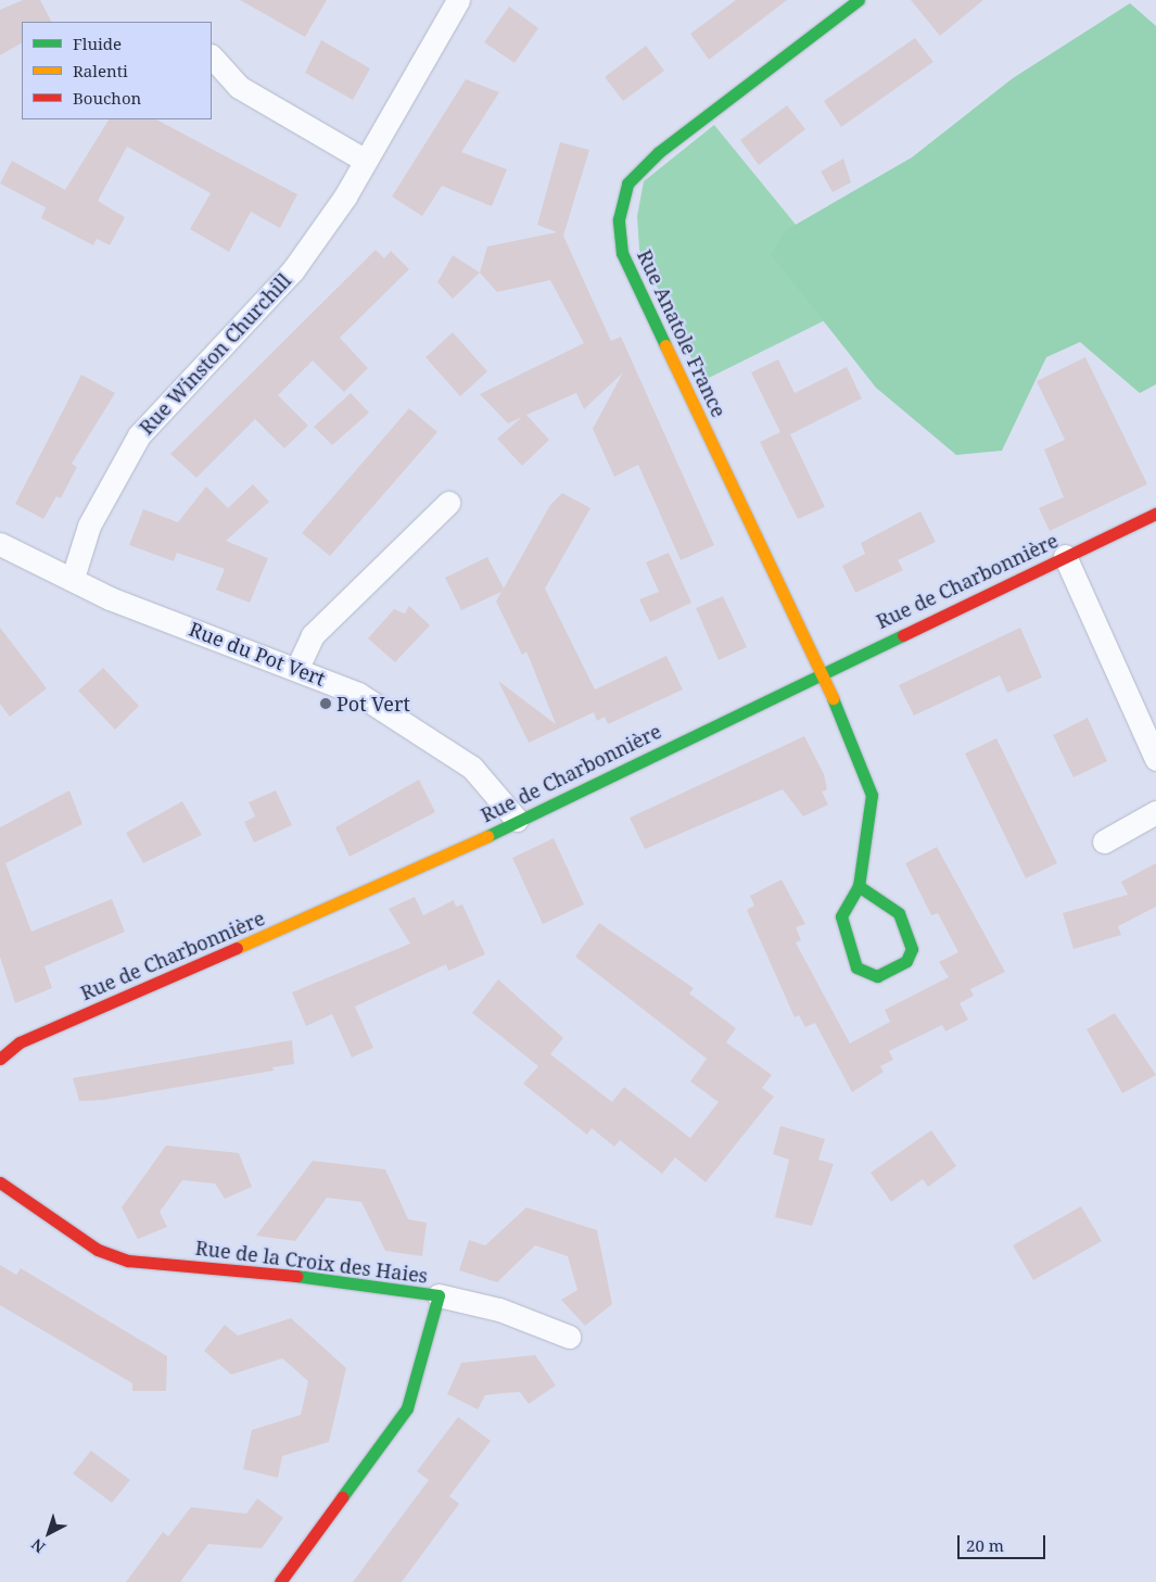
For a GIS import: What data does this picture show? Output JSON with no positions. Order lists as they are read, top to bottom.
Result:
{
  "streets": {
    "street": [
      "Rue Anatole France",
      "Rue Winston Churchill",
      "Rue de Charbonnière",
      "Rue du Pot Vert",
      "Rue de la Croix des Haies"
    ]
  },
  "crossings": [
    ["Rue Anatole France", "Rue de Charbonnière"],
    ["Rue Winston Churchill", "Rue du Pot Vert"],
    ["Rue de Charbonnière", "Rue du Pot Vert"]
  ],
  "places": ["Pot Vert"],
  "legend": ["Fluide", "Ralenti", "Bouchon"],
  "scale_bar": "20 m",
  "north": "bottom left"
}
